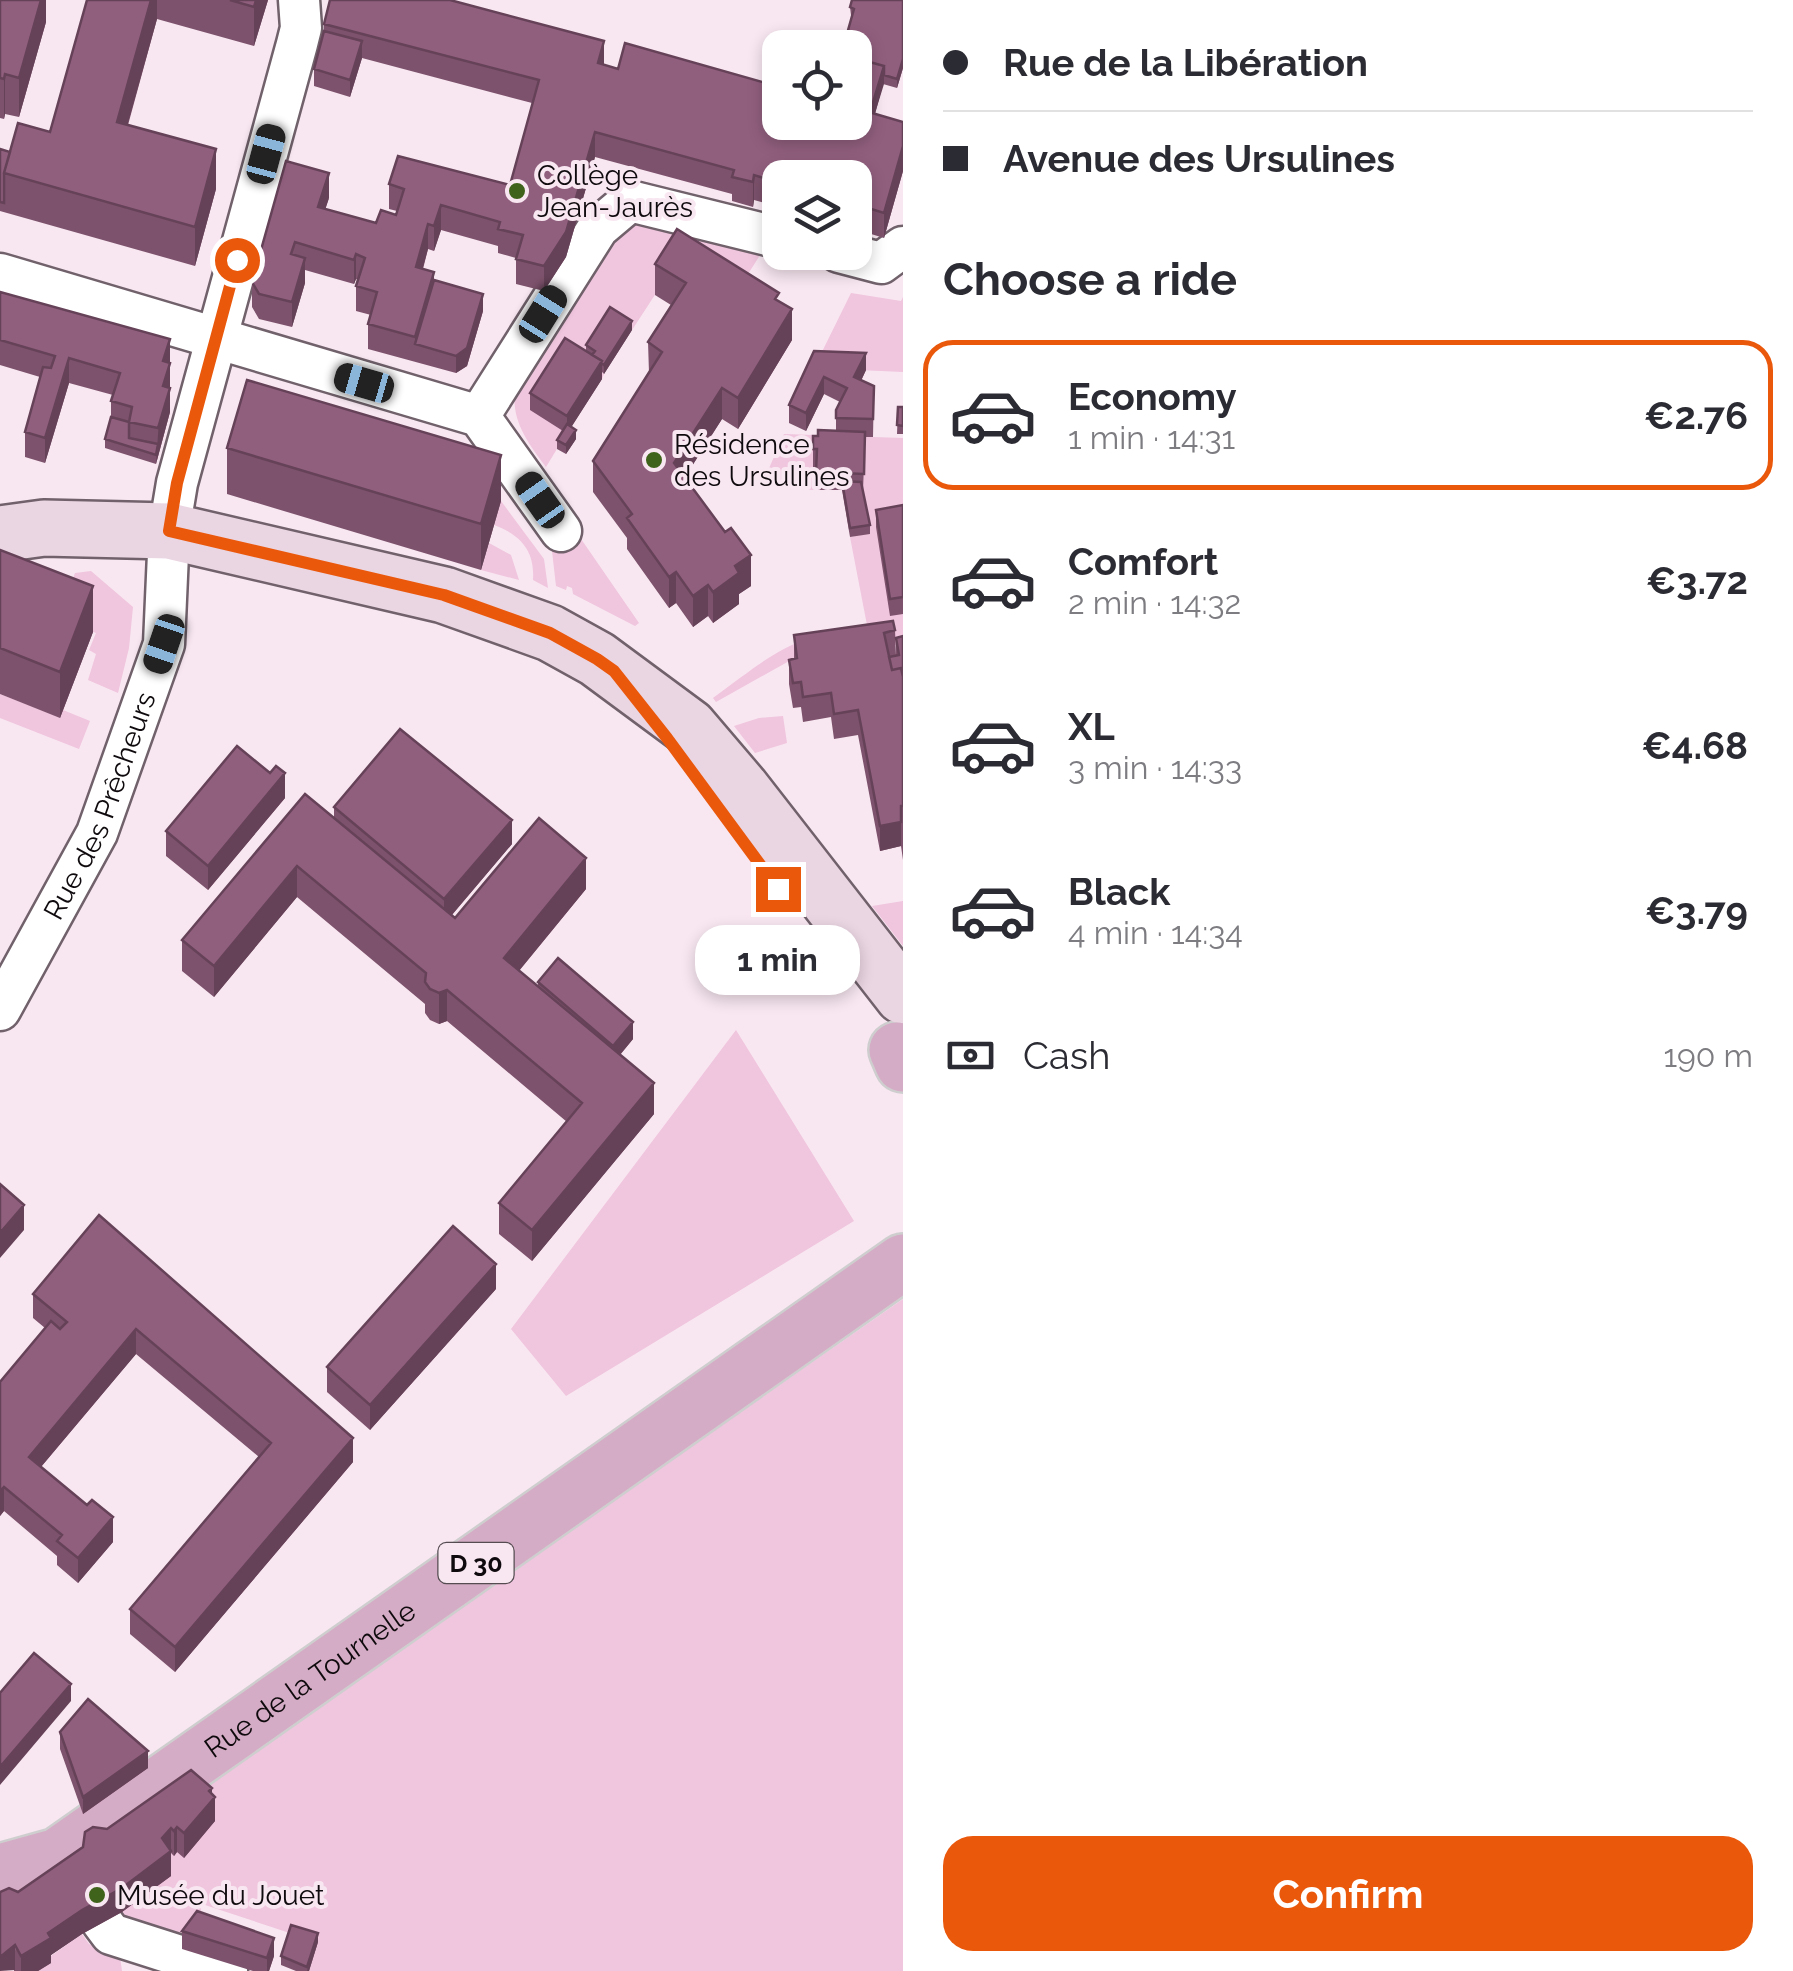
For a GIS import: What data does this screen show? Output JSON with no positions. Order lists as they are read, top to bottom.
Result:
{
  "streets": {
    "main road": ["D 30", "Rue de la Tournelle"],
    "street": ["Rue des Prêcheurs"]
  },
  "crossings": [
    ["D 30", "Rue de la Tournelle"]
  ],
  "places": ["Collège Jean-Jaurès", "Résidence des Ursulines", "Musée du Jouet"],
  "page": {
    "banner": ["Rue de la Libération", "Avenue des Ursulines"],
    "heading": "Choose a ride",
    "list": [
      {
        "name": "Economy",
        "note": "1 min · 14:31",
        "value": "€2.76"
      },
      {
        "name": "Comfort",
        "note": "2 min · 14:32",
        "value": "€3.72"
      },
      {
        "name": "XL",
        "note": "3 min · 14:33",
        "value": "€4.68"
      },
      {
        "name": "Black",
        "note": "4 min · 14:34",
        "value": "€3.79"
      }
    ],
    "bubble": "1 min",
    "pay": ["Cash", "190 m"],
    "buttons": "Confirm"
  }
}
